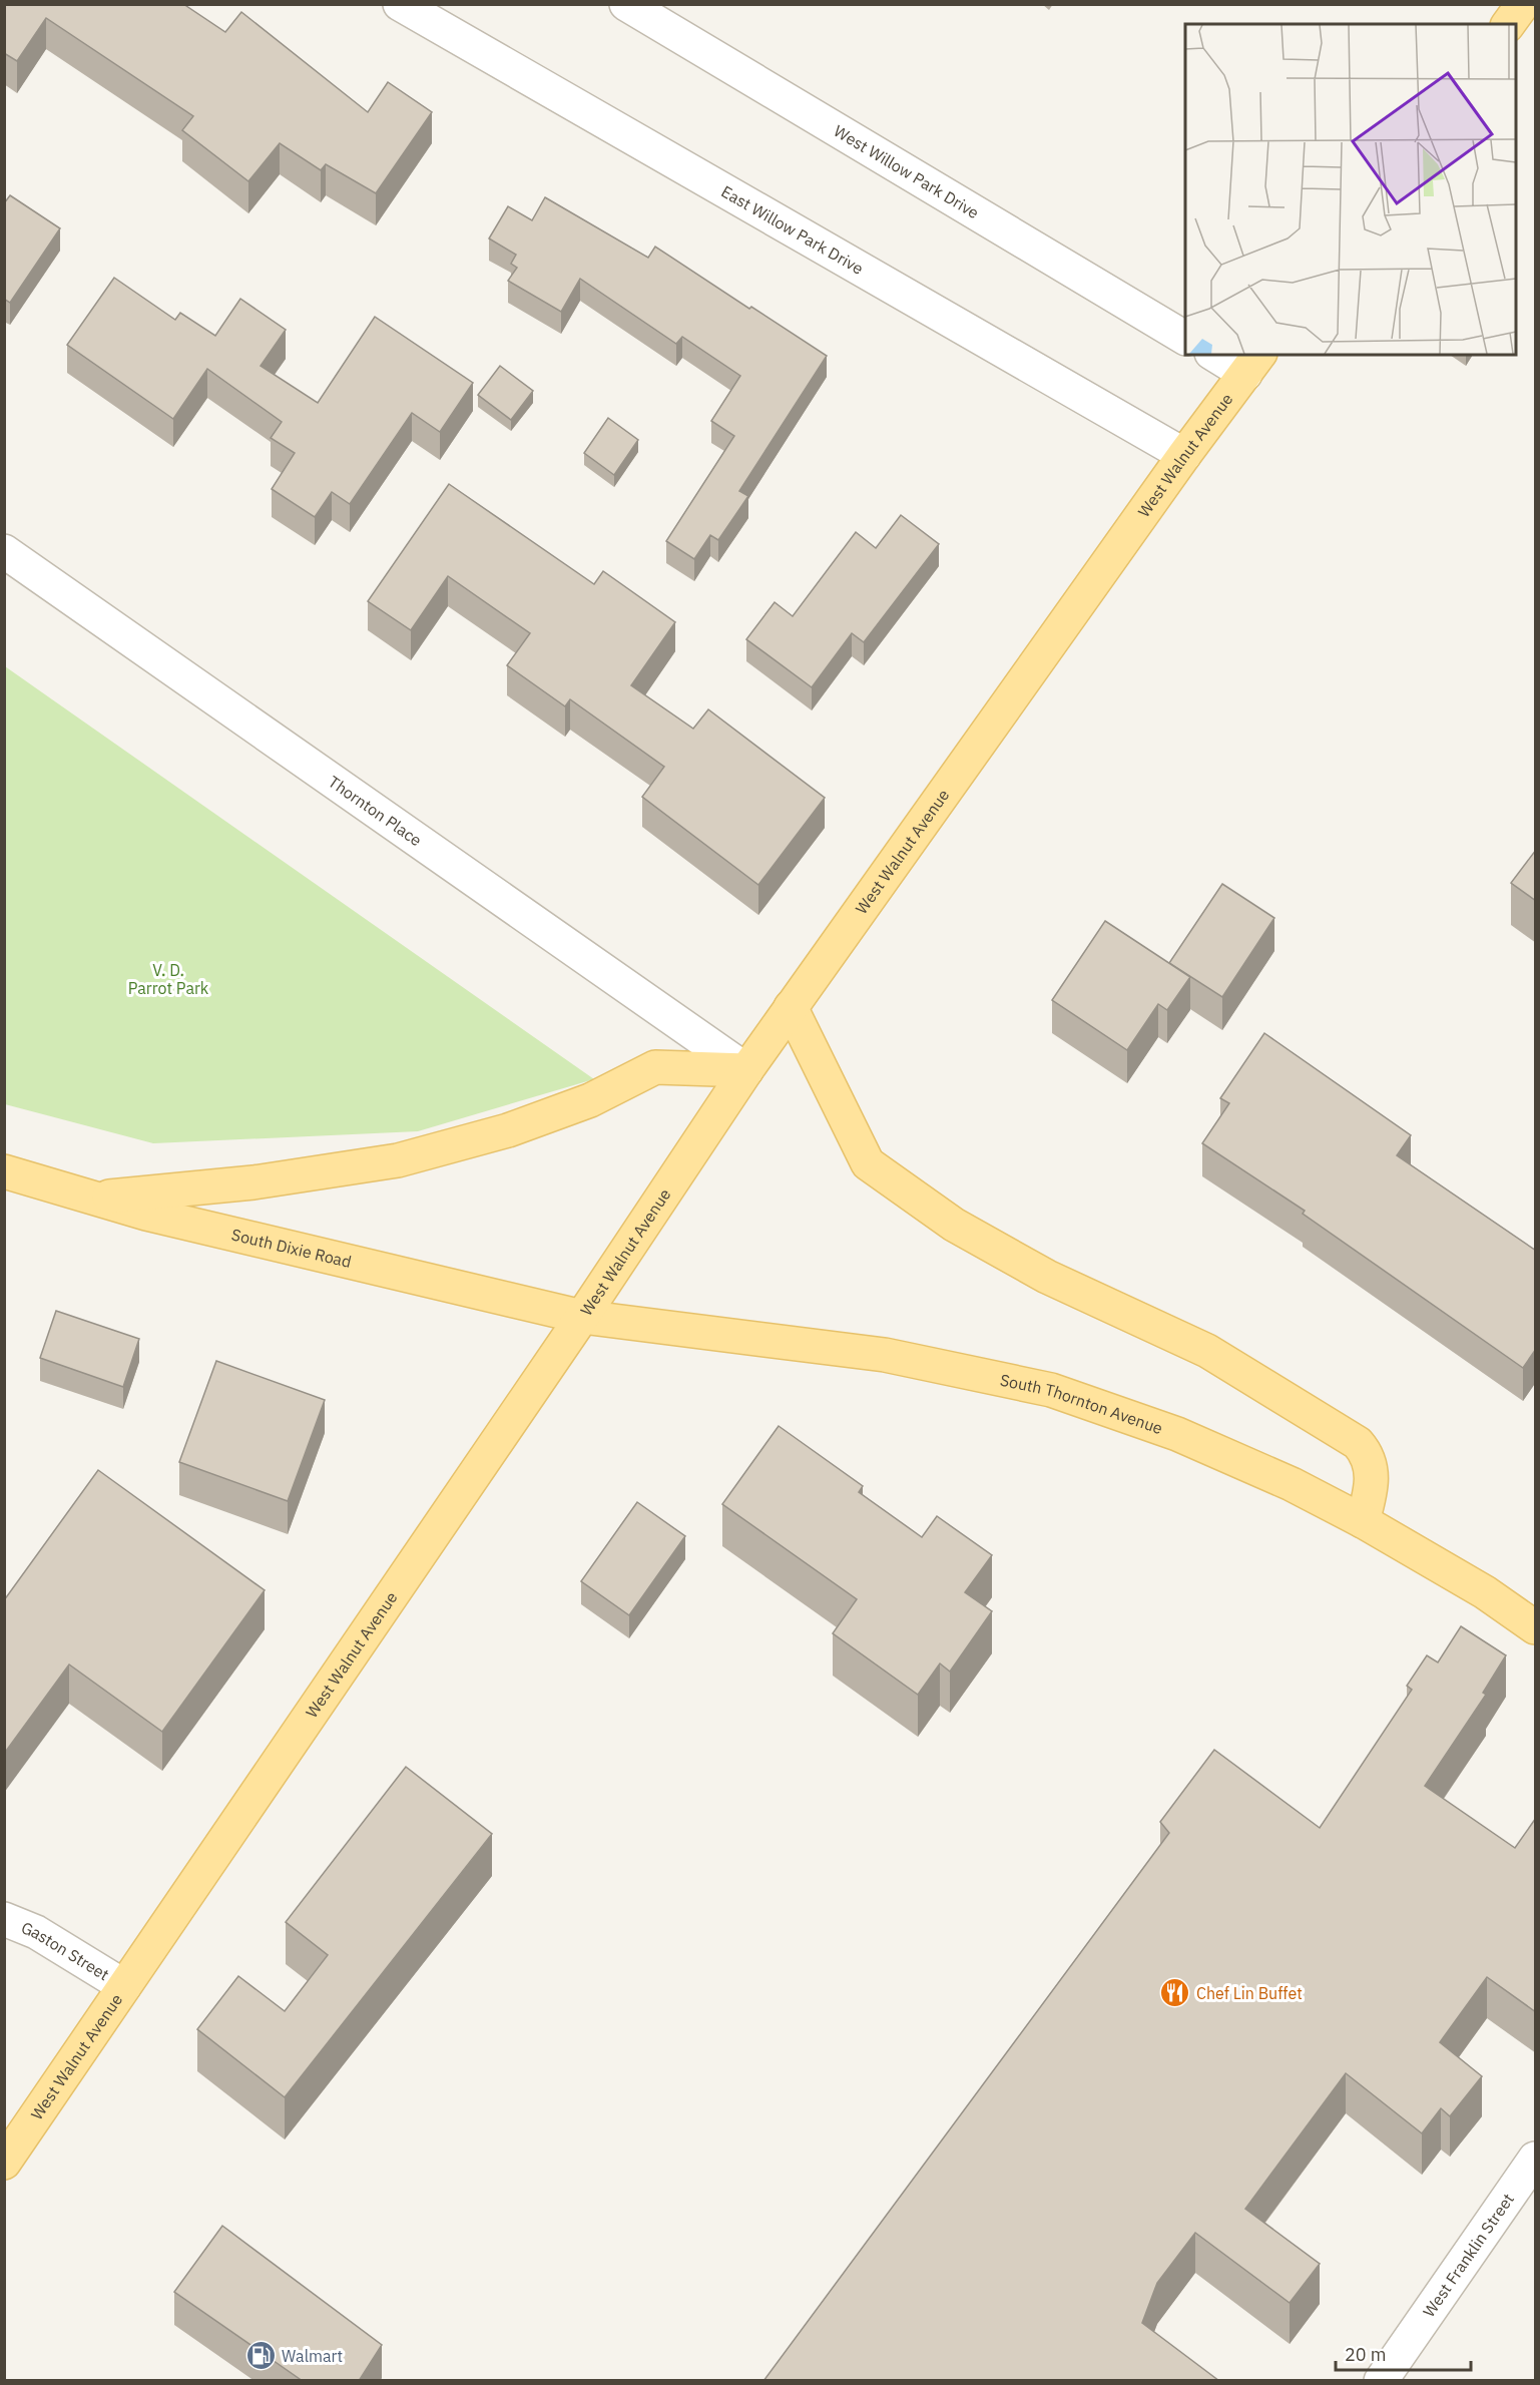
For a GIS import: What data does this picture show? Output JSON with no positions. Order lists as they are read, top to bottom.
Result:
{
  "streets": {
    "main road": ["West Walnut Avenue", "South Dixie Road", "South Thornton Avenue"],
    "street": [
      "West Willow Park Drive",
      "East Willow Park Drive",
      "Thornton Place",
      "Gaston Street",
      "West Franklin Street"
    ]
  },
  "crossings": [
    ["East Willow Park Drive", "West Walnut Avenue"],
    ["West Walnut Avenue", "Thornton Place"],
    ["West Walnut Avenue", "South Dixie Road"],
    ["West Walnut Avenue", "South Thornton Avenue"],
    ["West Walnut Avenue", "Gaston Street"],
    ["South Dixie Road", "South Thornton Avenue"]
  ],
  "parks": ["V. D. Parrot Park"],
  "places": {
    "restaurant": ["Chef Lin Buffet"],
    "fuel station": ["Walmart"]
  },
  "scale_bar": "20 m"
}
